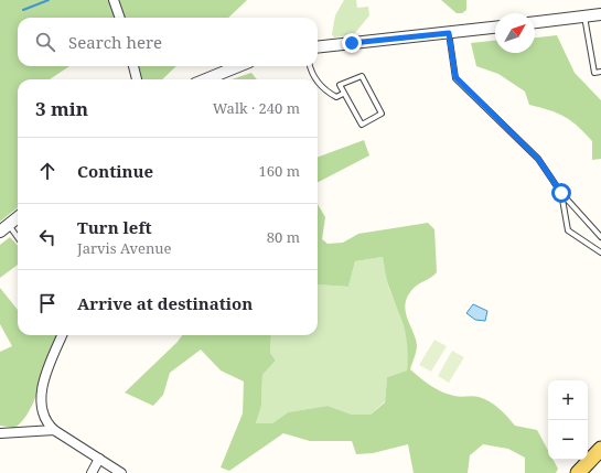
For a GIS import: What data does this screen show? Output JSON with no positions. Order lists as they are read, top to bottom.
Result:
{
  "north": "top right",
  "page": {
    "search": "Search here",
    "heading": ["3 min", "Walk · 240 m"],
    "list": [
      ["Continue", "160 m"],
      ["Turn left", "Jarvis Avenue", "80 m"],
      "Arrive at destination"
    ],
    "map_buttons": ["+", "−"]
  }
}
